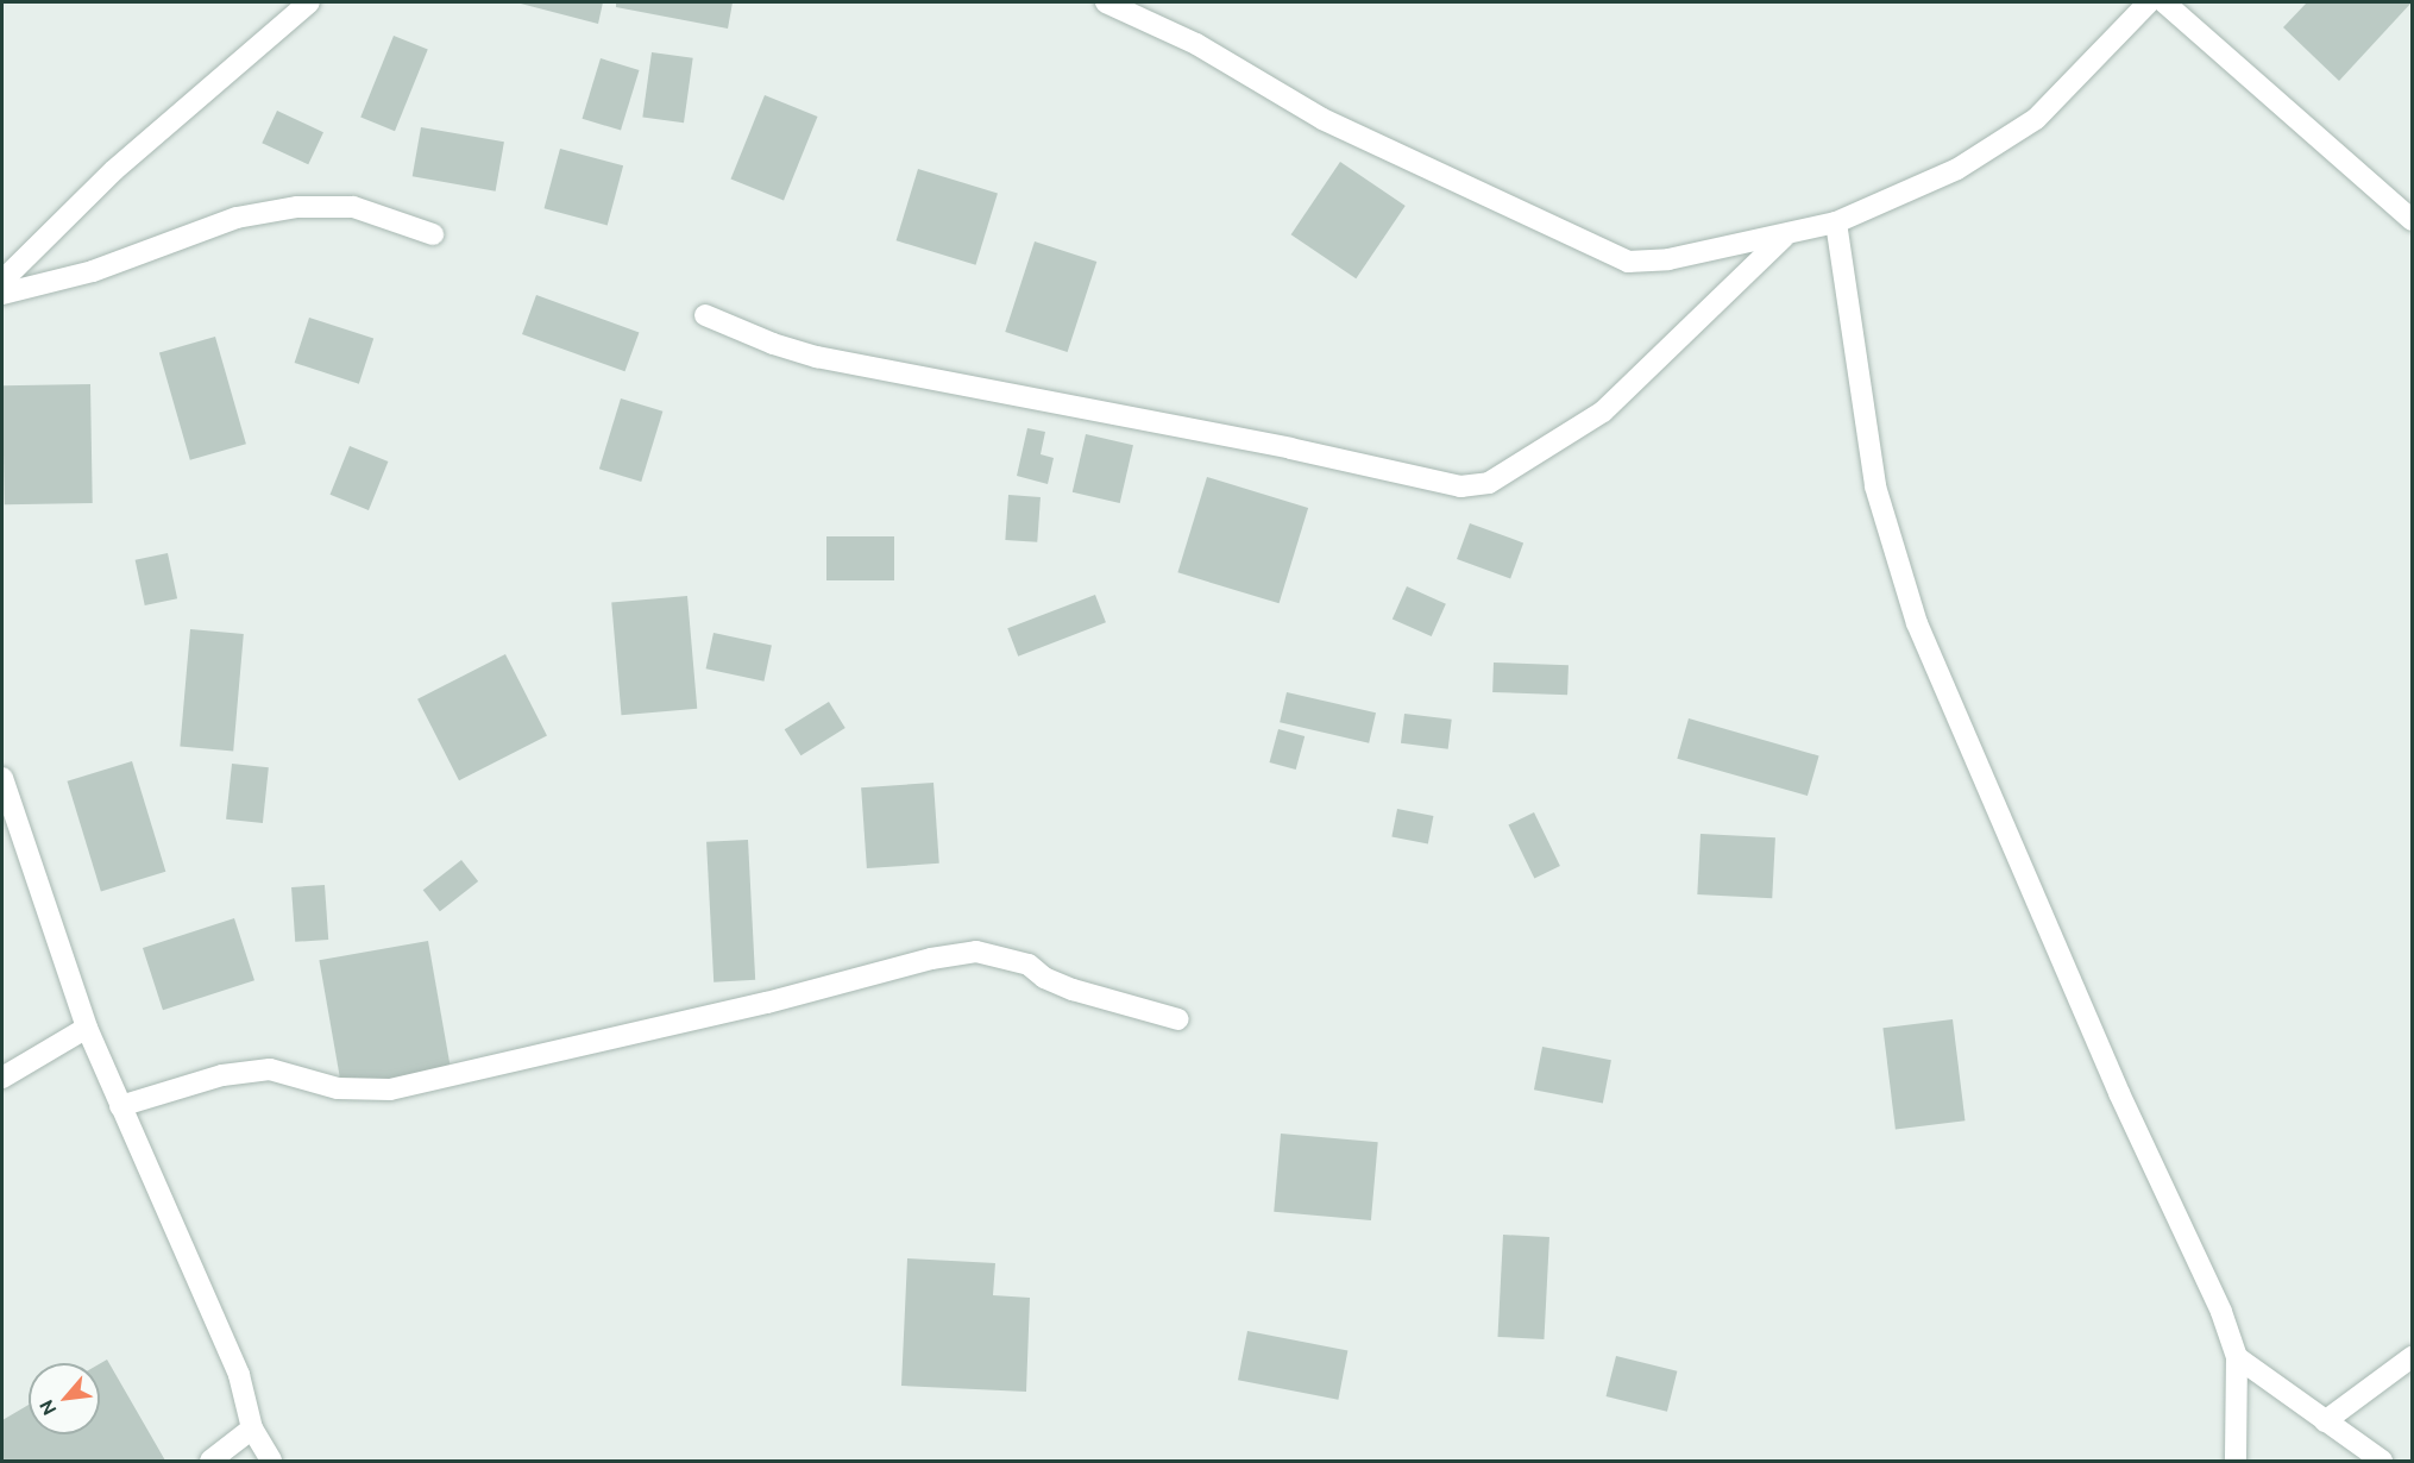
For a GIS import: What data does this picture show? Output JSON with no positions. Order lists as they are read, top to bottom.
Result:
{
  "north": "bottom left"
}
